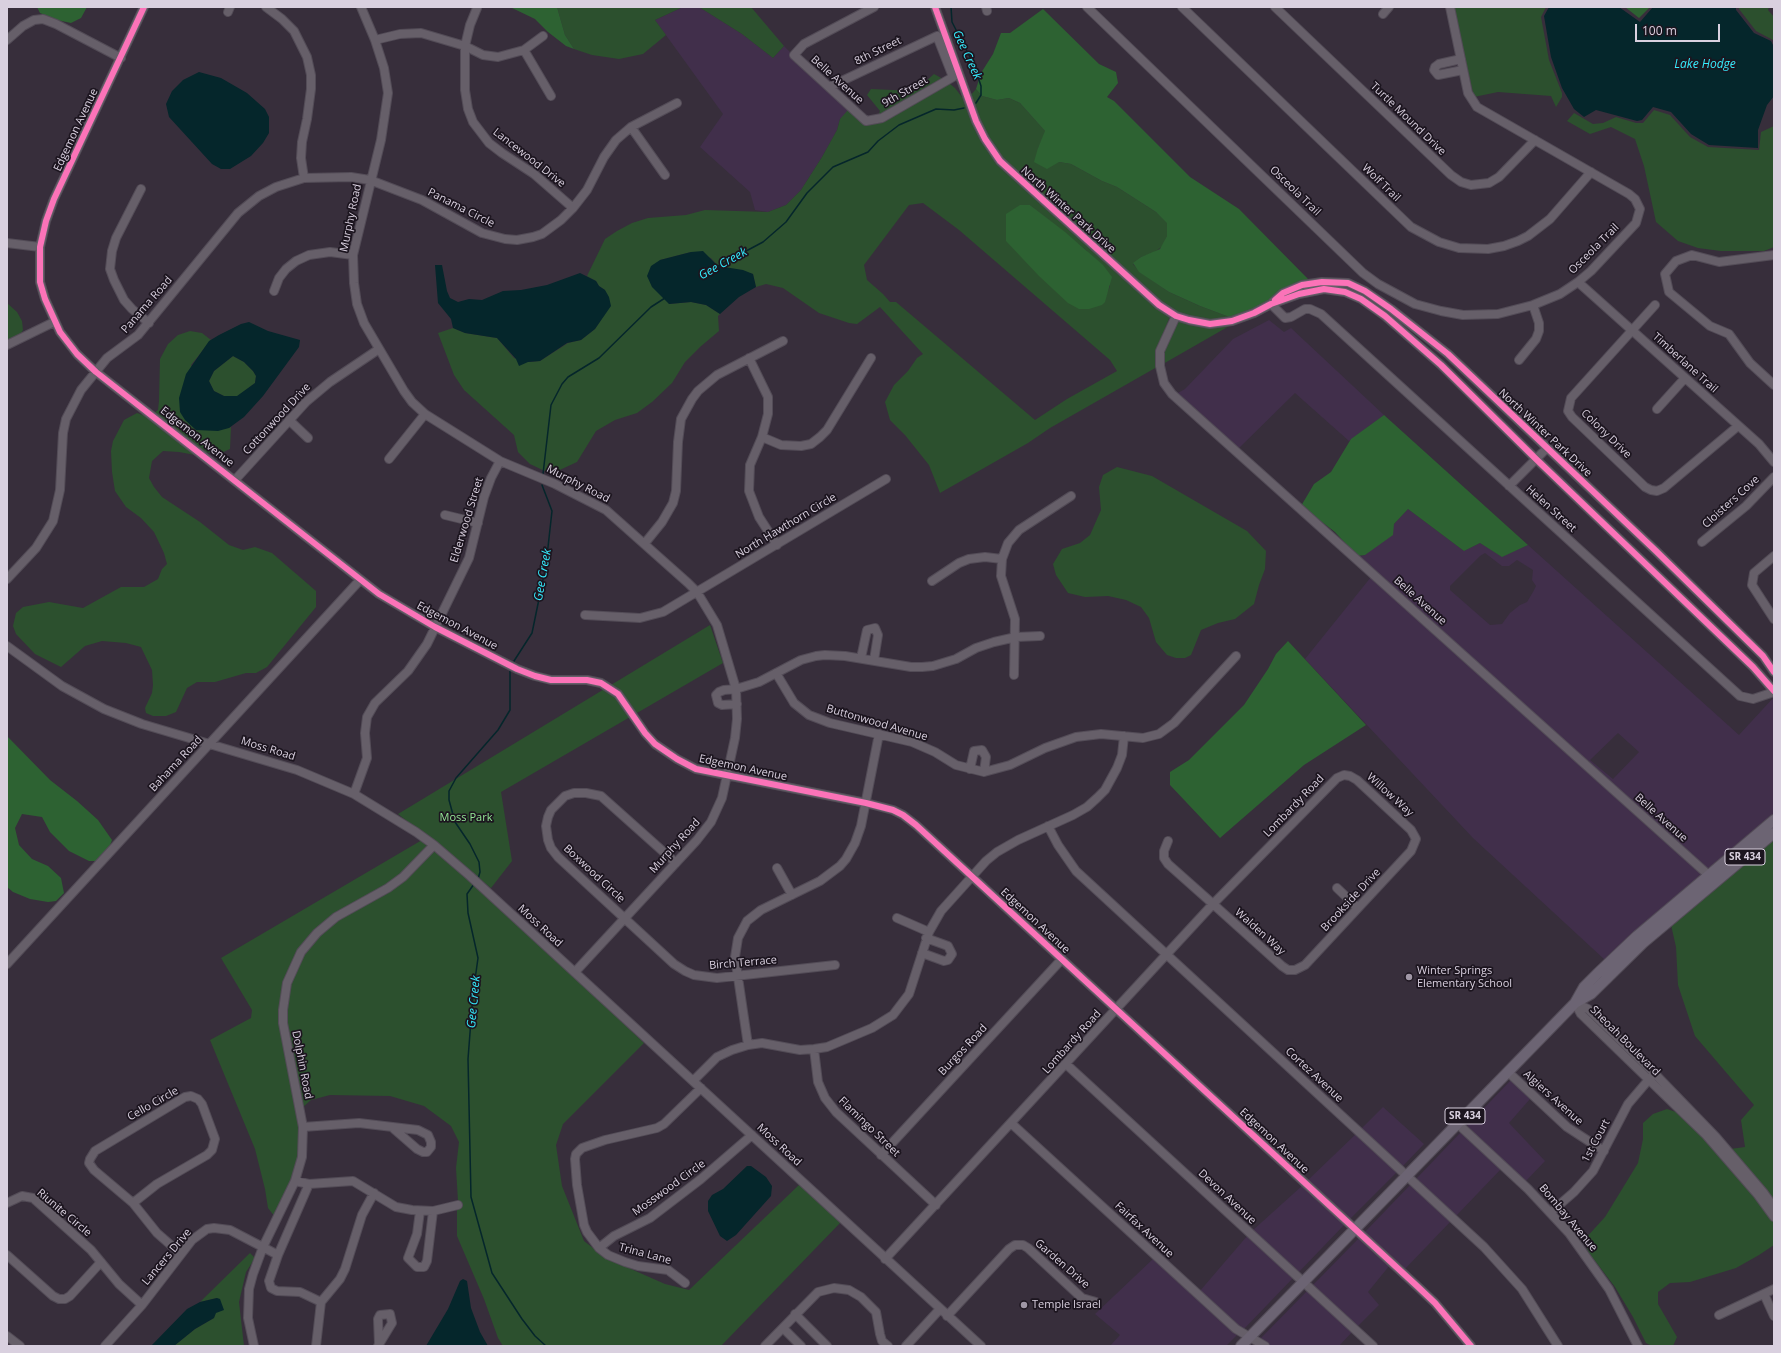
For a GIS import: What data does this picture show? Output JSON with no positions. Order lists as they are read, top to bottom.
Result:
{
  "streets": {
    "main road": ["SR 434"],
    "street": [
      "8th Street",
      "Belle Avenue",
      "9th Street",
      "Turtle Mound Drive",
      "Edgemon Avenue",
      "Lancewood Drive",
      "Wolf Trail",
      "Osceola Trail",
      "Panama Circle",
      "North Winter Park Drive",
      "Murphy Road",
      "Panama Road",
      "Timberlane Trail",
      "Cottonwood Drive",
      "Colony Drive",
      "Cloisters Cove",
      "Helen Street",
      "Elderwood Street",
      "North Hawthorn Circle",
      "Buttonwood Avenue",
      "Moss Road",
      "Bahama Road",
      "Willow Way",
      "Lombardy Road",
      "Boxwood Circle",
      "Brookside Drive",
      "Walden Way",
      "Birch Terrace",
      "Sheoah Boulevard",
      "Burgos Road",
      "Dolphin Road",
      "Cortez Avenue",
      "Algiers Avenue",
      "Cello Circle",
      "Flamingo Street",
      "1st Court",
      "Mosswood Circle",
      "Devon Avenue",
      "Riunite Circle",
      "Bombay Avenue",
      "Fairfax Avenue",
      "Trina Lane",
      "Lancers Drive",
      "Garden Drive"
    ]
  },
  "crossings": [
    ["8th Street", "Belle Avenue"],
    ["8th Street", "9th Street"],
    ["Belle Avenue", "9th Street"],
    ["Belle Avenue", "North Winter Park Drive"],
    ["Belle Avenue", "SR 434"],
    ["Turtle Mound Drive", "Osceola Trail"],
    ["Edgemon Avenue", "Murphy Road"],
    ["Edgemon Avenue", "Panama Road"],
    ["Edgemon Avenue", "Cottonwood Drive"],
    ["Edgemon Avenue", "Elderwood Street"],
    ["Edgemon Avenue", "Bahama Road"],
    ["Edgemon Avenue", "Lombardy Road"],
    ["Edgemon Avenue", "SR 434"],
    ["Edgemon Avenue", "Burgos Road"],
    ["Lancewood Drive", "Panama Circle"],
    ["Wolf Trail", "Osceola Trail"],
    ["Osceola Trail", "Timberlane Trail"],
    ["Panama Circle", "Murphy Road"],
    ["Panama Circle", "Panama Road"],
    ["North Winter Park Drive", "Helen Street"],
    ["Murphy Road", "Panama Road"],
    ["Murphy Road", "Cottonwood Drive"],
    ["Murphy Road", "Elderwood Street"],
    ["Murphy Road", "North Hawthorn Circle"],
    ["Murphy Road", "Moss Road"],
    ["Murphy Road", "Boxwood Circle"],
    ["Murphy Road", "Birch Terrace"],
    ["Timberlane Trail", "Colony Drive"],
    ["Elderwood Street", "Moss Road"],
    ["Moss Road", "Bahama Road"],
    ["Moss Road", "Lombardy Road"],
    ["Moss Road", "Dolphin Road"],
    ["Moss Road", "Mosswood Circle"],
    ["Moss Road", "Garden Drive"],
    ["Willow Way", "Lombardy Road"],
    ["Willow Way", "Brookside Drive"],
    ["Lombardy Road", "Walden Way"],
    ["Lombardy Road", "Cortez Avenue"],
    ["Lombardy Road", "Flamingo Street"],
    ["Lombardy Road", "Devon Avenue"],
    ["Lombardy Road", "Fairfax Avenue"],
    ["SR 434", "Sheoah Boulevard"],
    ["SR 434", "Cortez Avenue"],
    ["SR 434", "Algiers Avenue"],
    ["SR 434", "Devon Avenue"],
    ["SR 434", "Bombay Avenue"],
    ["SR 434", "Fairfax Avenue"],
    ["Boxwood Circle", "Birch Terrace"],
    ["Brookside Drive", "Walden Way"],
    ["Sheoah Boulevard", "1st Court"],
    ["Burgos Road", "Flamingo Street"],
    ["Dolphin Road", "Lancers Drive"],
    ["Algiers Avenue", "1st Court"],
    ["Cello Circle", "Lancers Drive"],
    ["1st Court", "Bombay Avenue"],
    ["Mosswood Circle", "Trina Lane"],
    ["Riunite Circle", "Lancers Drive"]
  ],
  "water": ["Gee Creek", "Lake Hodge"],
  "parks": ["Moss Park"],
  "places": ["Winter Springs Elementary School", "Temple Israel"],
  "scale_bar": "100 m"
}
